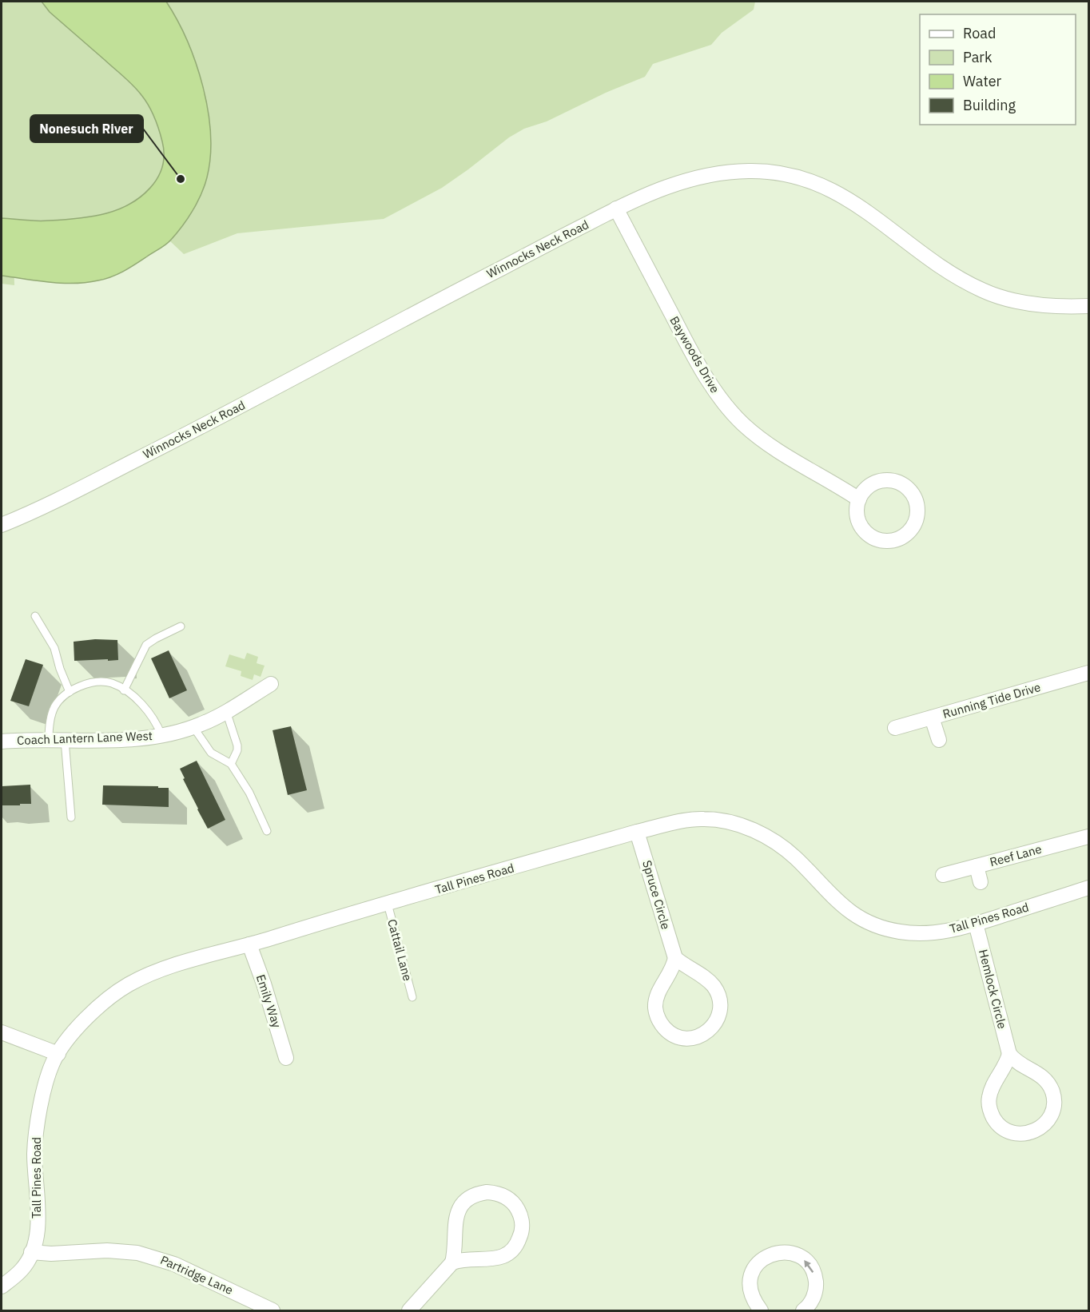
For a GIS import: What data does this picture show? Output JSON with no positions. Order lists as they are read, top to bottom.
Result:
{
  "streets": {
    "street": [
      "Winnocks Neck Road",
      "Baywoods Drive",
      "Running Tide Drive",
      "Coach Lantern Lane West",
      "Reef Lane",
      "Tall Pines Road",
      "Spruce Circle",
      "Hemlock Circle",
      "Emily Way",
      "Partridge Lane"
    ],
    "lane": ["Cattail Lane"]
  },
  "crossings": [
    ["Winnocks Neck Road", "Baywoods Drive"],
    ["Tall Pines Road", "Spruce Circle"],
    ["Tall Pines Road", "Cattail Lane"],
    ["Tall Pines Road", "Hemlock Circle"],
    ["Tall Pines Road", "Emily Way"],
    ["Tall Pines Road", "Partridge Lane"]
  ],
  "places": ["Nonesuch River"],
  "legend": [
    "Road",
    "Park",
    "Water",
    "Building"
  ]
}
